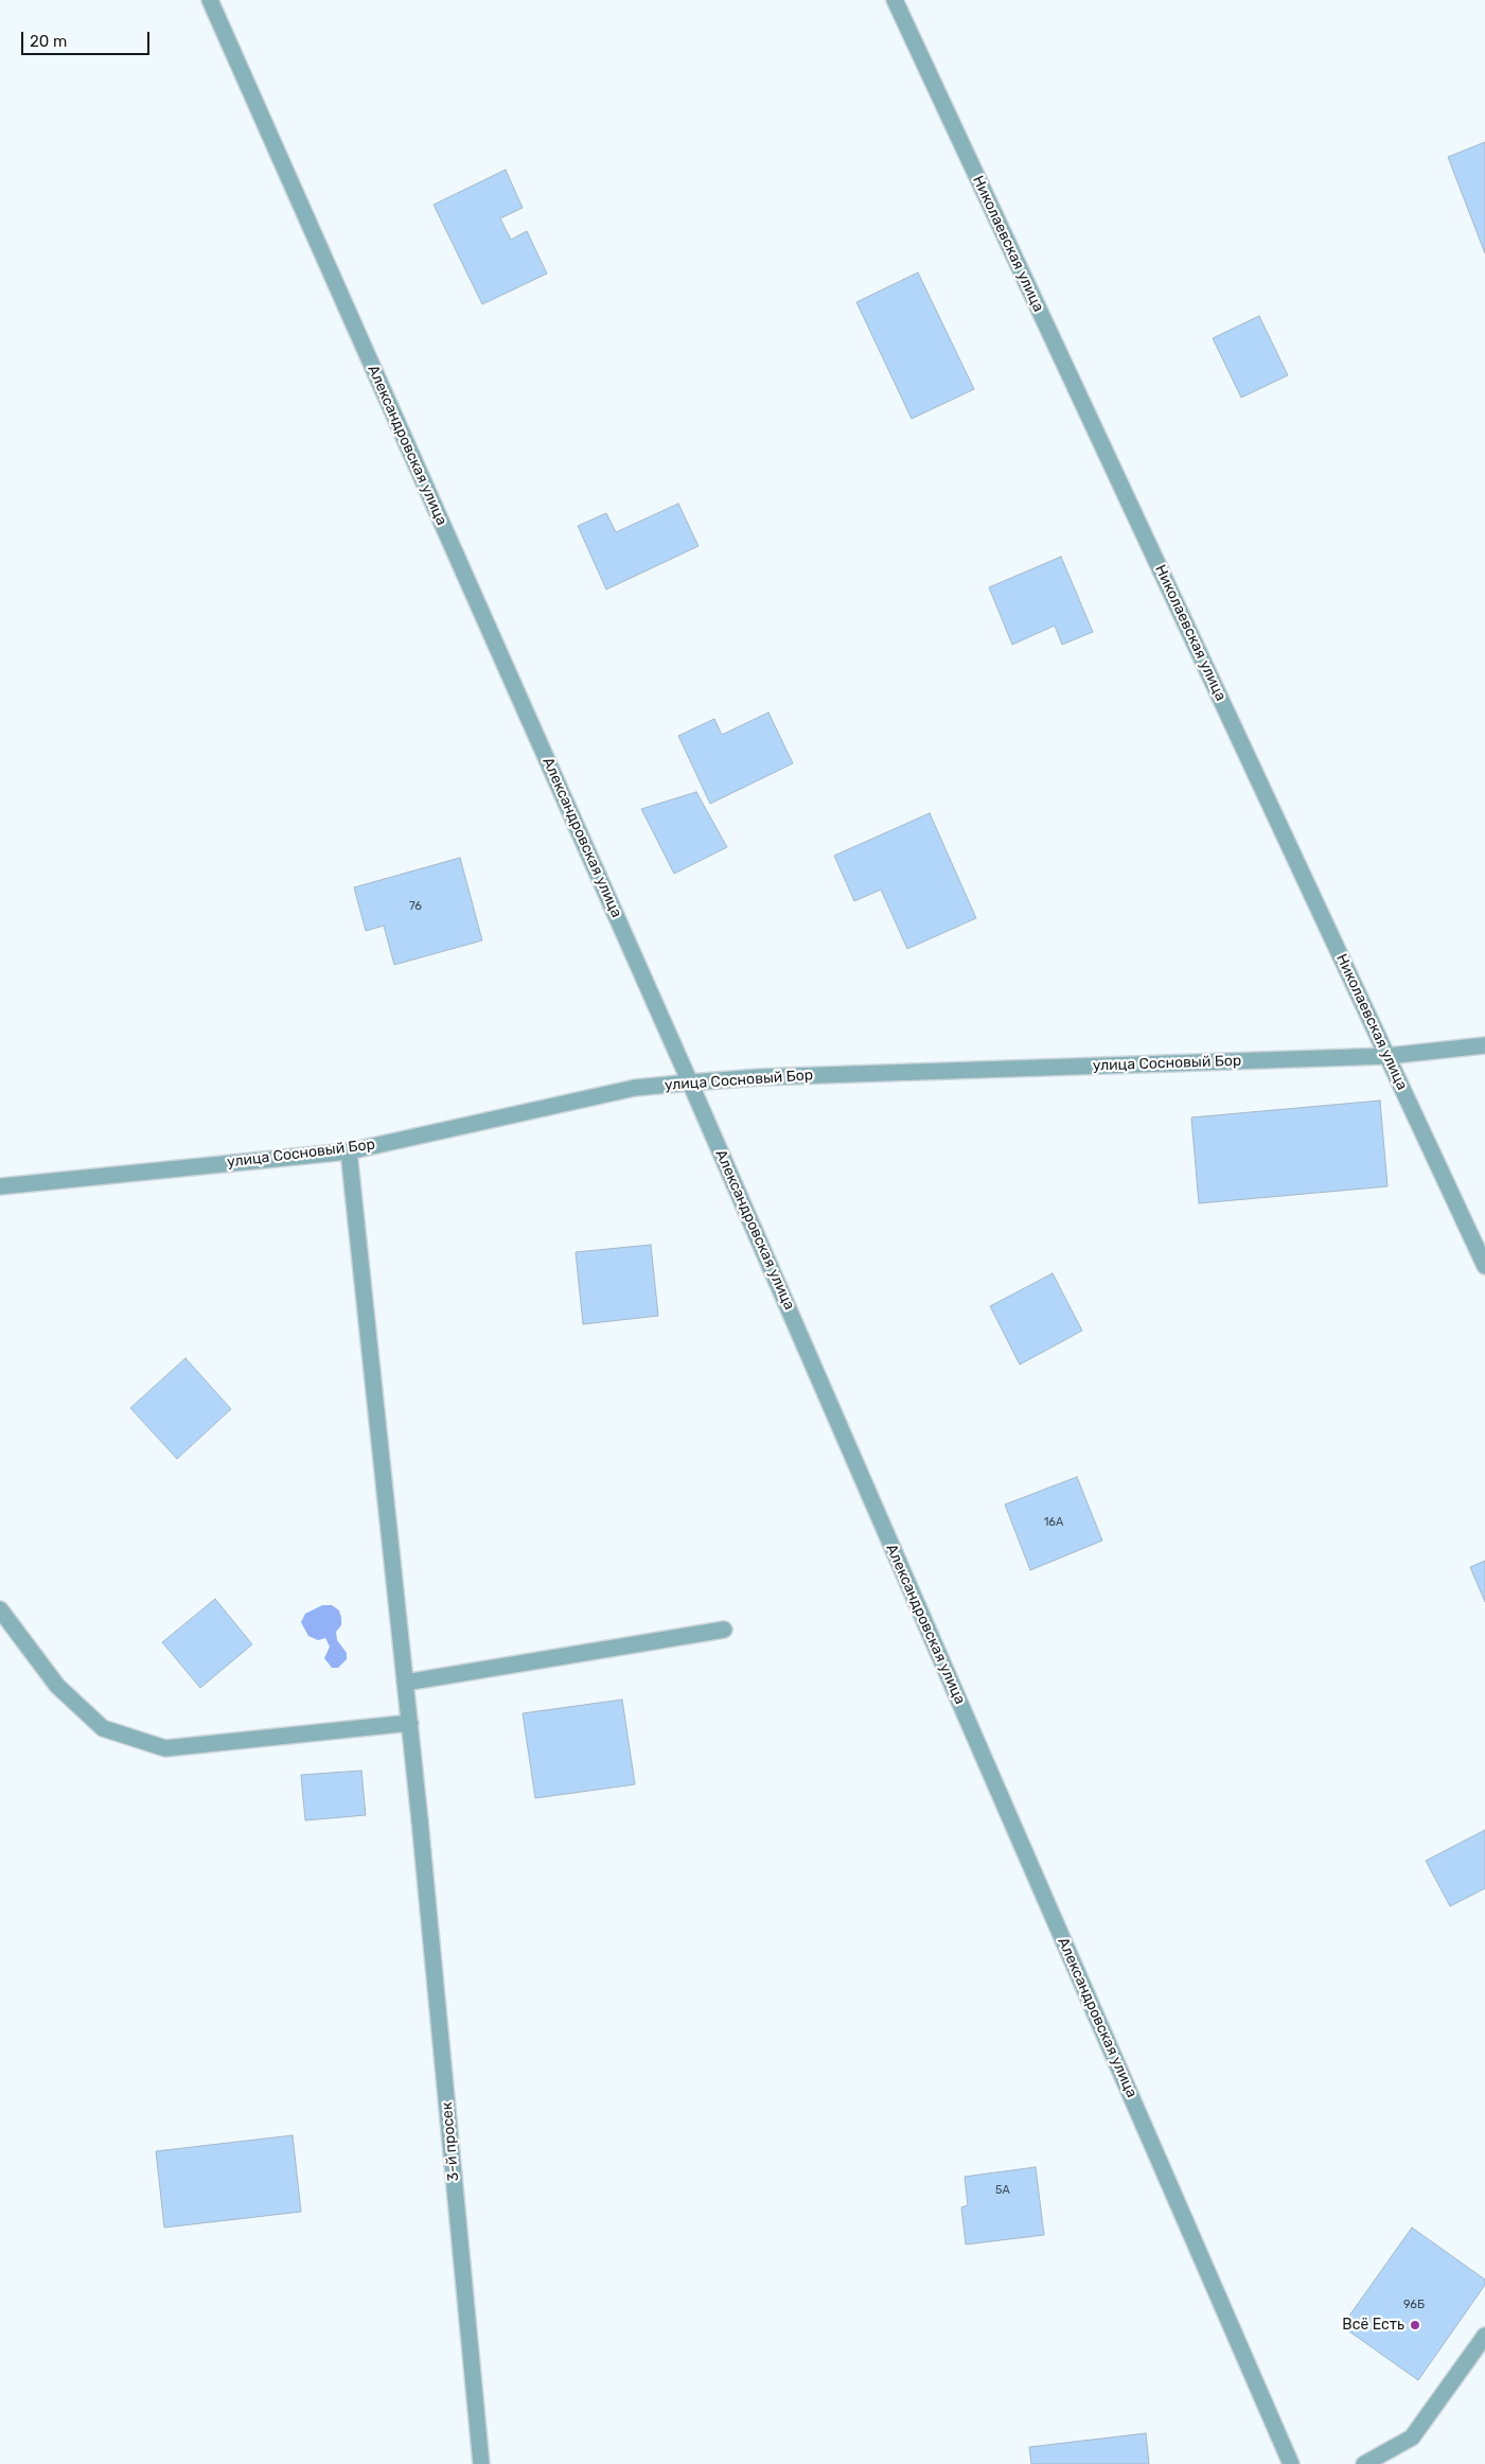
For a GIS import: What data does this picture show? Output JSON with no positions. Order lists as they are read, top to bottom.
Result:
{
  "streets": {
    "street": [
      "Николаевская улица",
      "Александровская улица",
      "улица Сосновый Бор",
      "3-й просек"
    ]
  },
  "crossings": [
    ["Николаевская улица", "улица Сосновый Бор"],
    ["Александровская улица", "улица Сосновый Бор"],
    ["улица Сосновый Бор", "3-й просек"]
  ],
  "places": ["Всё Есть"],
  "house_numbers": [
    "76",
    "16А",
    "5А",
    "96Б"
  ],
  "scale_bar": "20 m"
}
